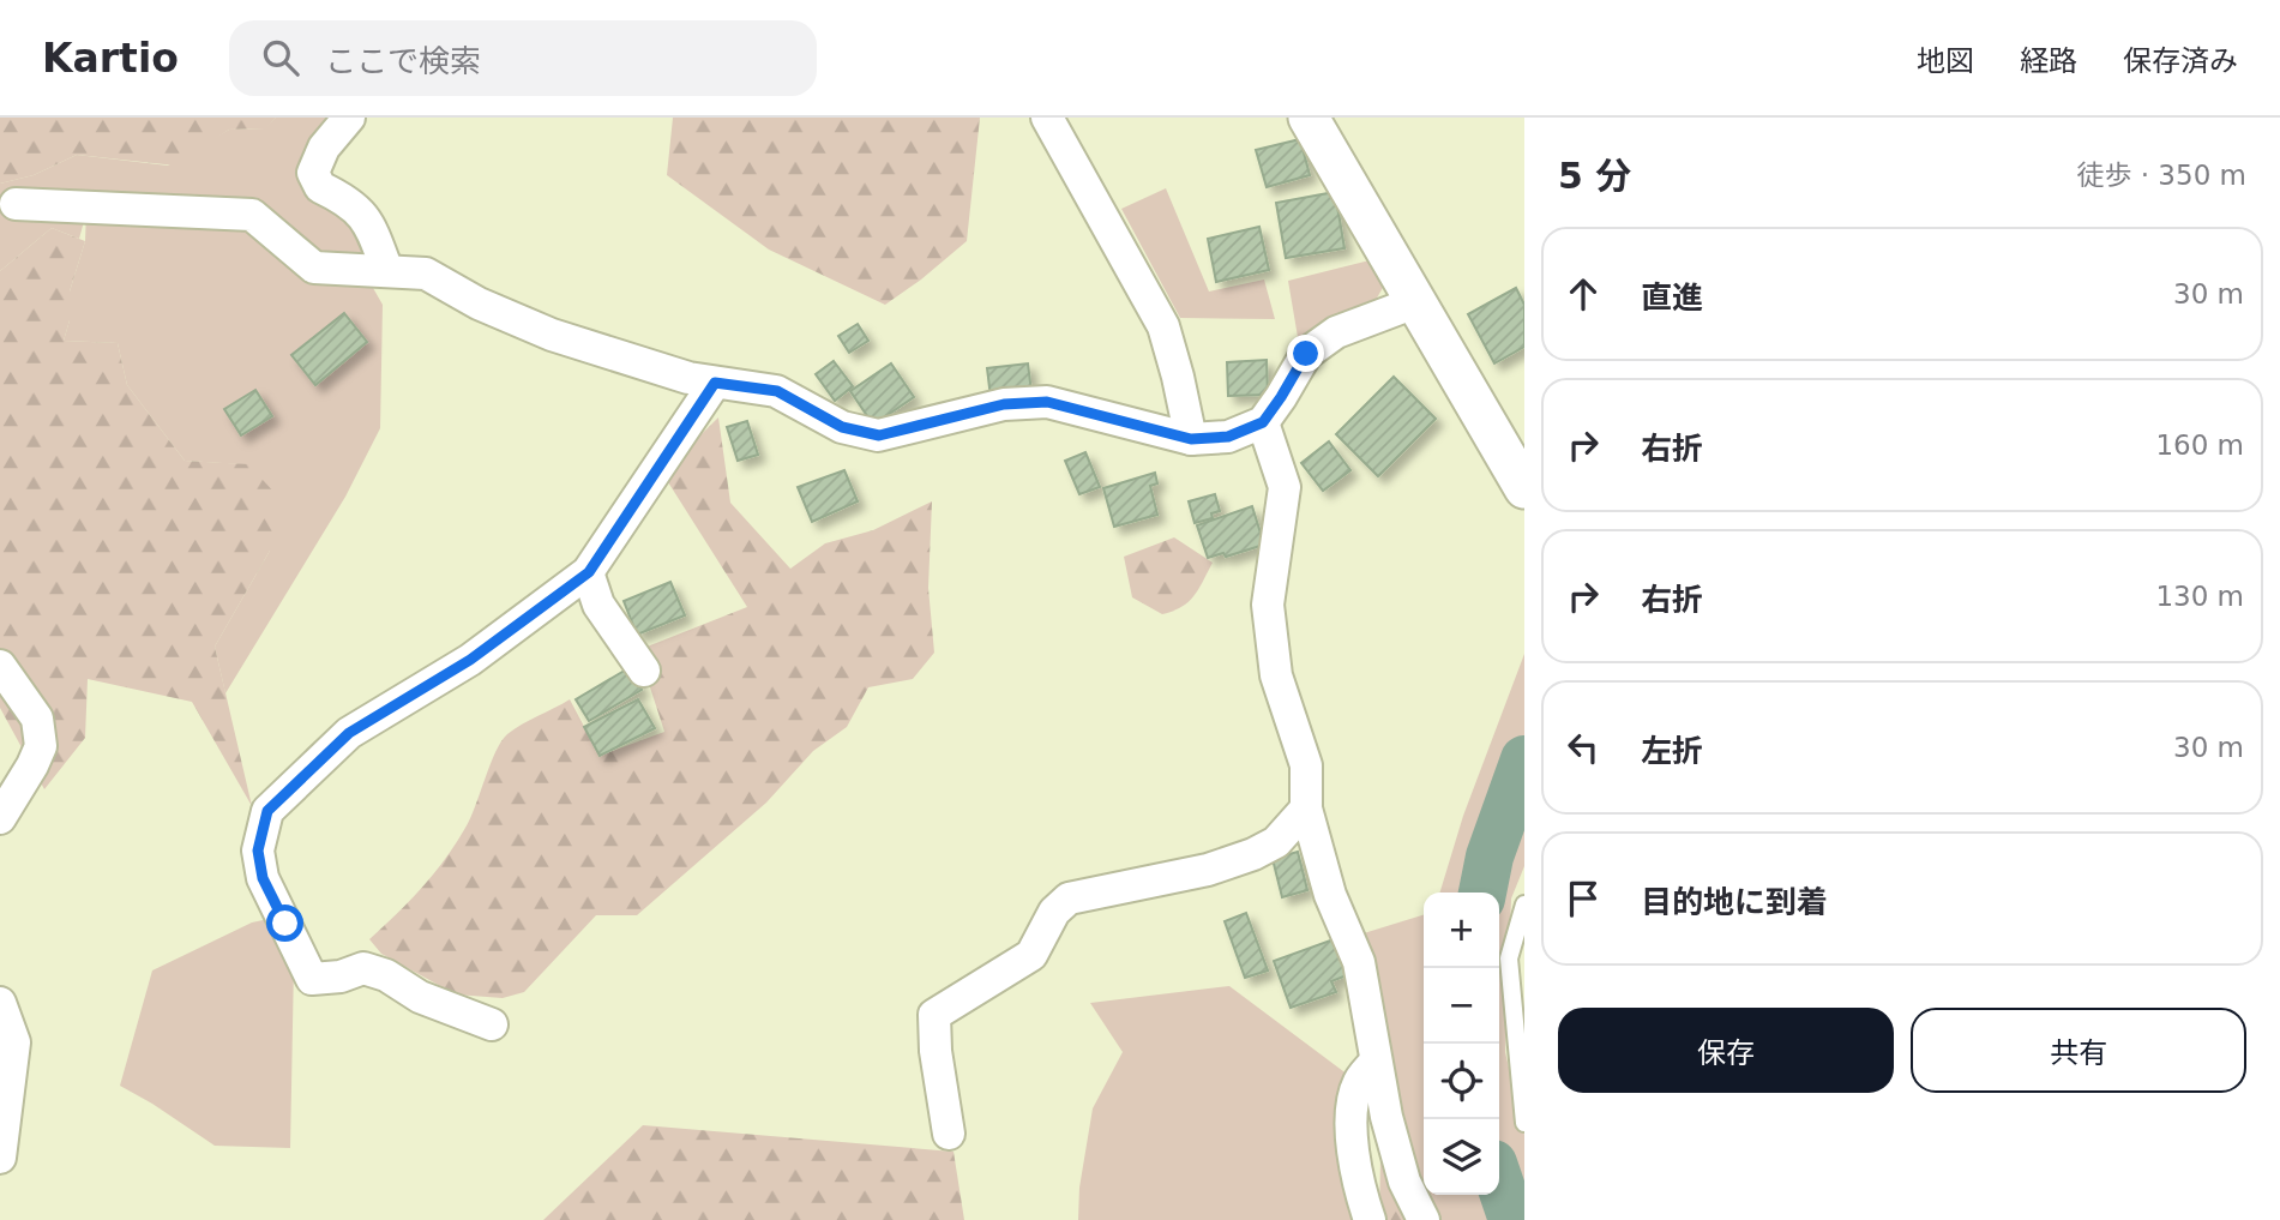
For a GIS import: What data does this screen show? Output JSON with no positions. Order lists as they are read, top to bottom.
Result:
{
  "page": {
    "header": "Kartio",
    "search": "ここで検索",
    "nav": ["地図", "経路", "保存済み"],
    "heading": ["5 分", "徒歩 · 350 m"],
    "list": [
      ["直進", "30 m"],
      ["右折", "160 m"],
      ["右折", "130 m"],
      ["左折", "30 m"],
      "目的地に到着"
    ],
    "map_buttons": ["+", "−"],
    "buttons": ["保存", "共有"]
  }
}
